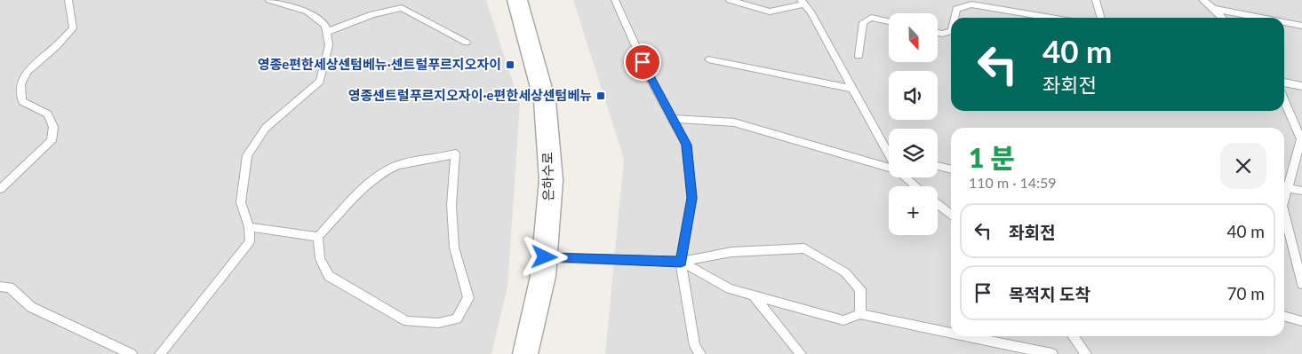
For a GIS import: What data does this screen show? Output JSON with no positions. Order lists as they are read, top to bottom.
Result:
{
  "streets": {
    "street": ["은하수로"]
  },
  "places": {
    "transit": ["영종e편한세상센텀베뉴·센트럴푸르지오자이", "영종센트럴푸르지오자이·e편한세상센텀베뉴"]
  },
  "north": "bottom",
  "page": {
    "map_buttons": "+",
    "turn": ["40 m", "좌회전"],
    "heading": ["1 분", "110 m · 14:59"],
    "list": [
      {
        "name": "좌회전",
        "value": "40 m"
      },
      {
        "name": "목적지 도착",
        "value": "70 m"
      }
    ]
  }
}
